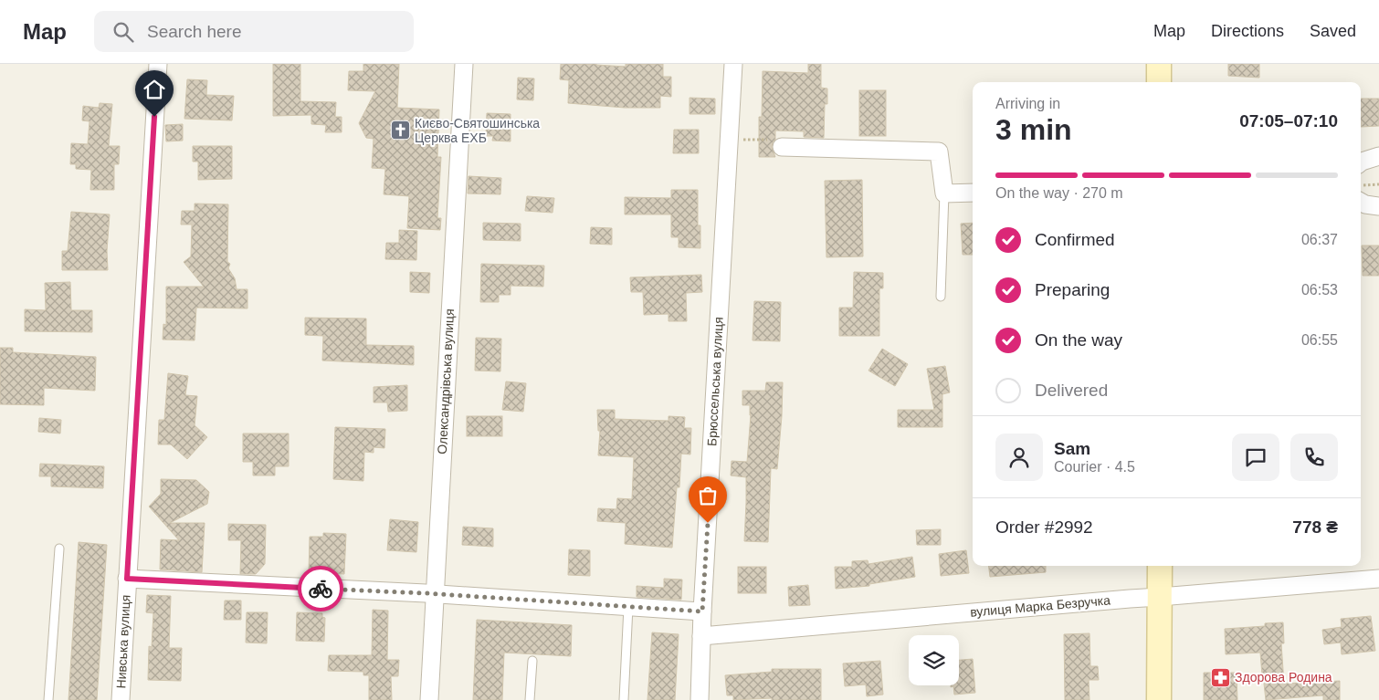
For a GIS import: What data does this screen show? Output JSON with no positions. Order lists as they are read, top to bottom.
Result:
{
  "streets": {
    "street": [
      "Олександрівська вулиця",
      "Брюссельська вулиця",
      "вулиця Марка Безручка",
      "Нивська вулиця"
    ]
  },
  "crossings": [
    ["Брюссельська вулиця", "вулиця Марка Безручка"]
  ],
  "places": {
    "church": ["Києво-Святошинська Церква ЕХБ"],
    "pharmacy": ["Здорова Родина"]
  },
  "page": {
    "header": "Map",
    "search": "Search here",
    "nav": ["Map", "Directions", "Saved"],
    "heading": ["3 min", "Arriving in", "07:05–07:10"],
    "panel": [
      "Sam",
      "Courier · 4.5",
      "Order #2992",
      "778 ₴"
    ],
    "bar": "On the way · 270 m",
    "list": [
      ["Confirmed", "06:37"],
      ["Preparing", "06:53"],
      ["On the way", "06:55"],
      "Delivered"
    ]
  }
}
